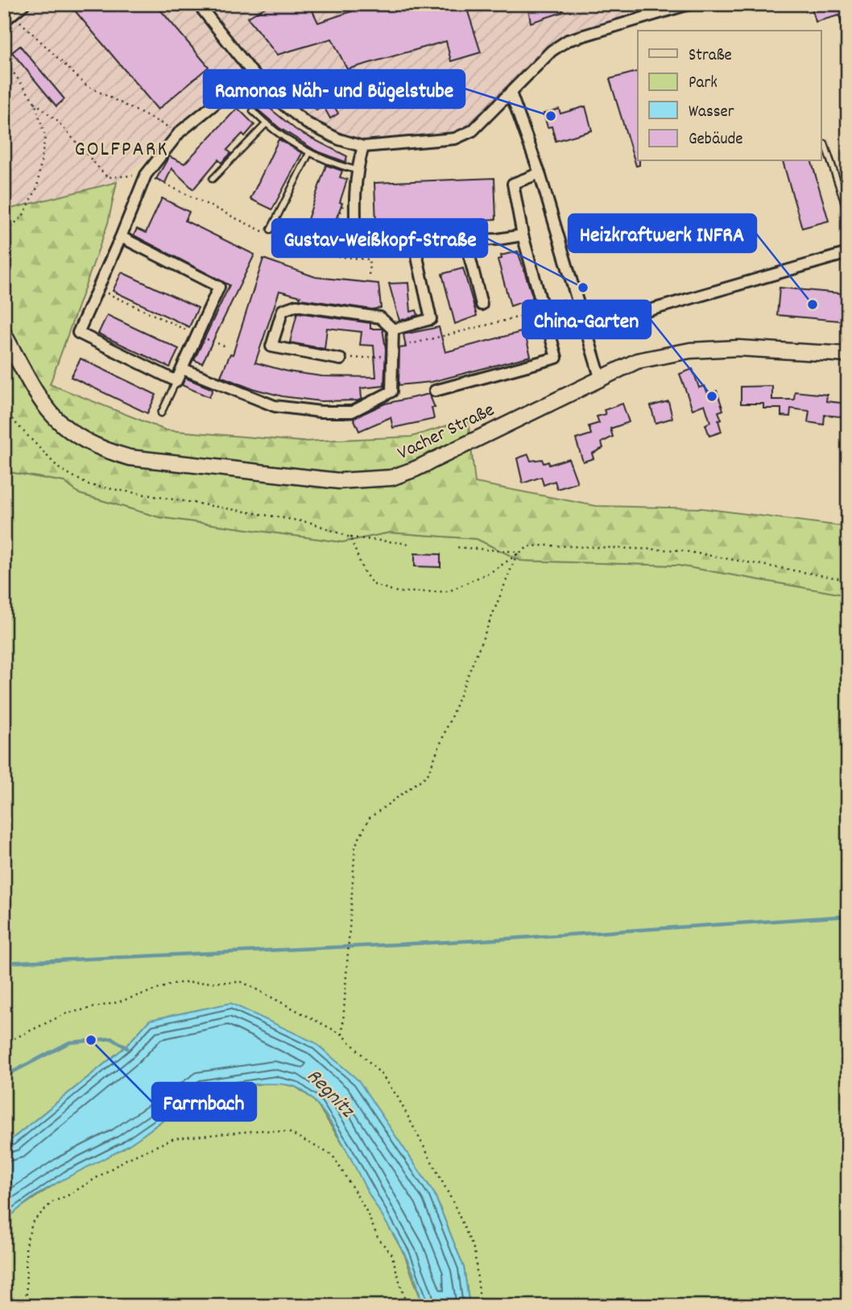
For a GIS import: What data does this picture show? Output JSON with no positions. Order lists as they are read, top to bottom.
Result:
{
  "streets": {
    "street": ["Vacher Straße"]
  },
  "districts": ["GOLFPARK"],
  "water": ["Regnitz"],
  "places": [
    "Ramonas Näh- und Bügelstube",
    "Gustav-Weißkopf-Straße",
    "Heizkraftwerk INFRA",
    "China-Garten",
    "Farrnbach"
  ],
  "legend": [
    "Straße",
    "Park",
    "Wasser",
    "Gebäude"
  ]
}
